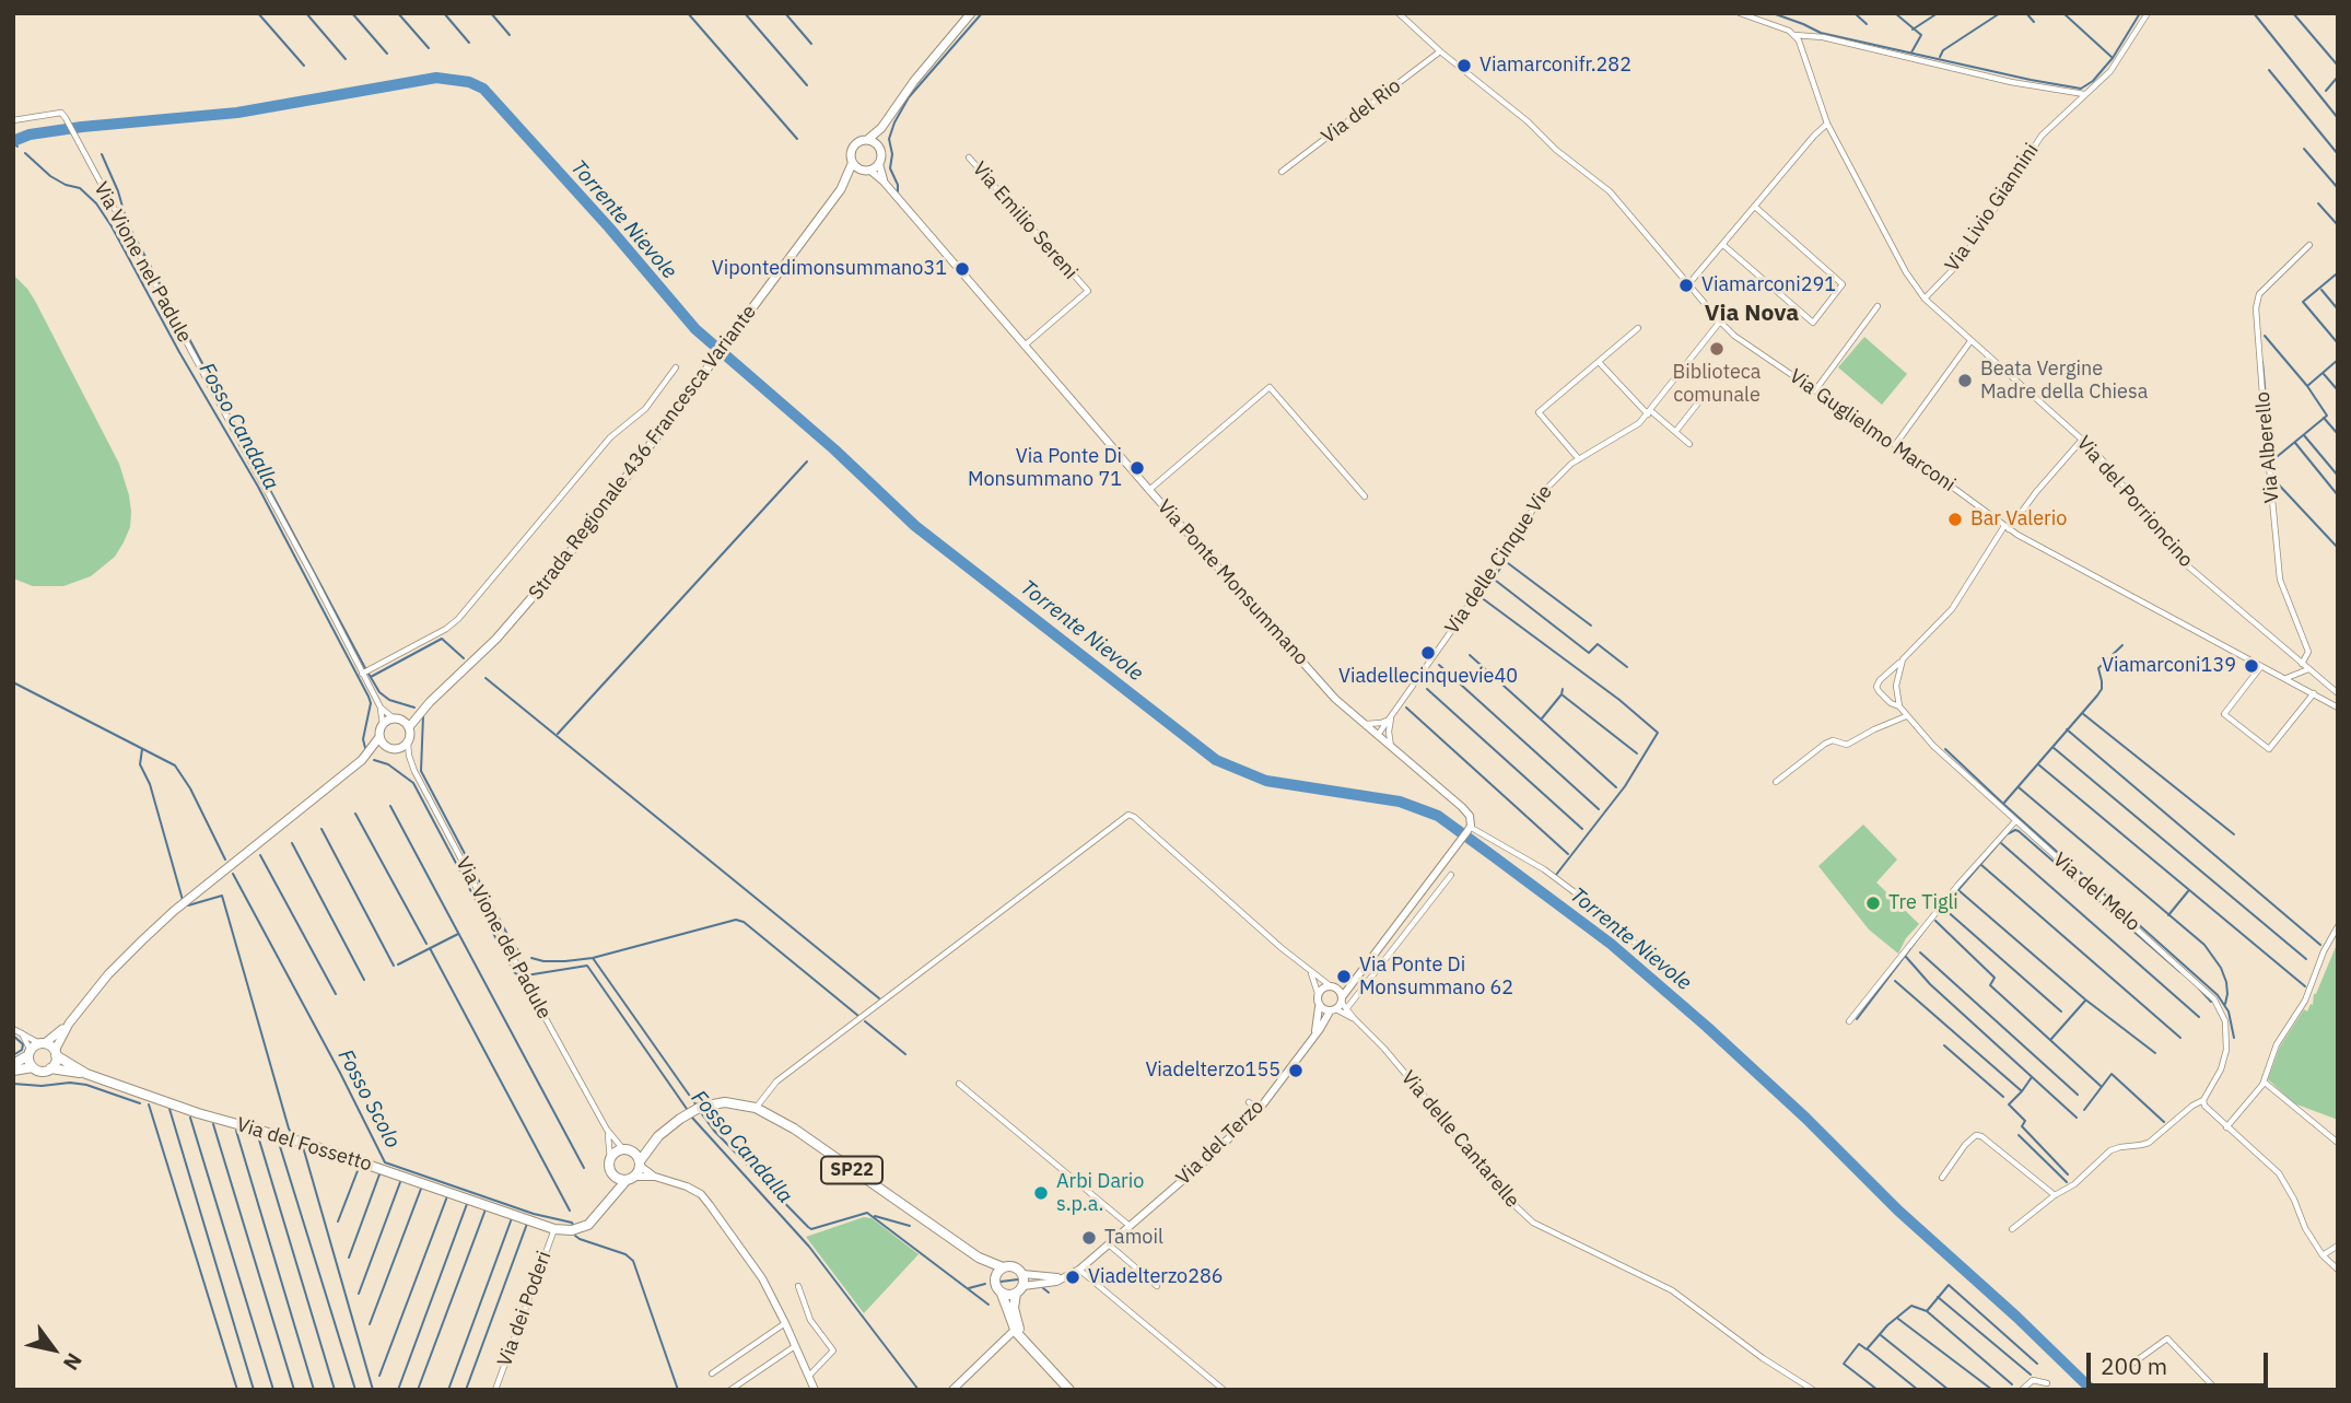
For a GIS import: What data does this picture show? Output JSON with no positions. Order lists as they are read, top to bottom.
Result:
{
  "streets": {
    "main road": ["Strada Regionale 436 Francesca Variante", "Via del Fossetto", "SP22"],
    "street": [
      "Via del Rio",
      "Via Livio Giannini",
      "Via Emilio Sereni",
      "Via Vione nel Padule",
      "Via Guglielmo Marconi",
      "Via Alberello",
      "Via del Porrioncino",
      "Via delle Cinque Vie",
      "Via Ponte Monsummano",
      "Via del Melo",
      "Via Vione del Padule",
      "Via delle Cantarelle",
      "Via del Terzo",
      "Via dei Poderi"
    ]
  },
  "crossings": [
    ["Via del Rio", "Via Guglielmo Marconi"],
    ["Via Livio Giannini", "Via del Porrioncino"],
    ["Via Emilio Sereni", "Via Ponte Monsummano"],
    ["Via Vione nel Padule", "Via Vione del Padule"],
    ["Via Guglielmo Marconi", "Via delle Cinque Vie"],
    ["Via Alberello", "Via del Porrioncino"],
    ["Via delle Cinque Vie", "Via Ponte Monsummano"],
    ["Via delle Cantarelle", "Via del Terzo"],
    ["Via del Fossetto", "Via dei Poderi"]
  ],
  "districts": ["Via Nova"],
  "water": ["Torrente Nievole", "Fosso Candalla", "Fosso Scolo"],
  "places": [
    "Viamarconifr.282",
    "Vipontedimonsummano31",
    "Viamarconi291",
    "Biblioteca comunale",
    "Beata Vergine Madre della Chiesa",
    "Via Ponte Di Monsummano 71",
    "Bar Valerio",
    "Viadellecinquevie40",
    "Viamarconi139",
    "Tre Tigli",
    "Via Ponte Di Monsummano 62",
    "Viadelterzo155",
    "Arbi Dario s.p.a.",
    "Tamoil",
    "Viadelterzo286"
  ],
  "scale_bar": "200 m",
  "north": "bottom right"
}
